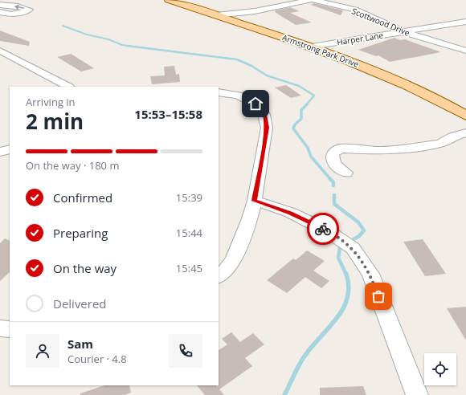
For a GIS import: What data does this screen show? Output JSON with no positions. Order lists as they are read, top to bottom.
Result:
{
  "streets": {
    "main road": ["Armstrong Park Drive"],
    "street": ["Scottwood Drive", "Harper Lane"]
  },
  "crossings": [
    ["Scottwood Drive", "Harper Lane"],
    ["Harper Lane", "Armstrong Park Drive"]
  ],
  "page": {
    "heading": ["2 min", "Arriving in", "15:53–15:58"],
    "panel": ["Sam", "Courier · 4.8"],
    "bar": "On the way · 180 m",
    "list": [
      ["Confirmed", "15:39"],
      ["Preparing", "15:44"],
      ["On the way", "15:45"],
      "Delivered"
    ]
  }
}
